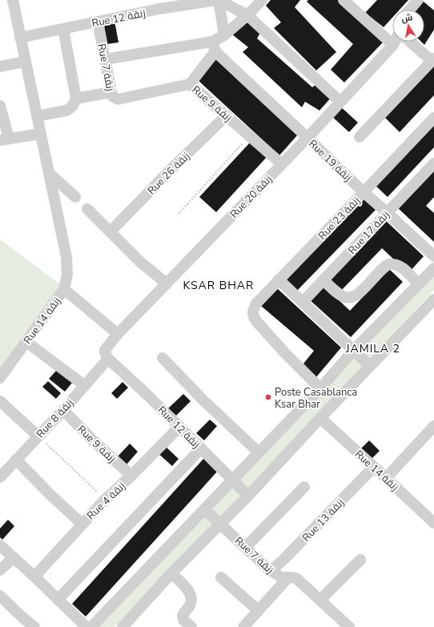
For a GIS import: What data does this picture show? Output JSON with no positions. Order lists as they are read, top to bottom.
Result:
{
  "streets": {
    "street": [
      "Rue 12 زنقة",
      "Rue 7 زنقة",
      "Rue 9 زنقة",
      "Rue 19 زنقة",
      "Rue 26 زنقة",
      "Rue 20 زنقة",
      "Rue 23 زنقة",
      "Rue 17 زنقة",
      "Rue 14 زنقة",
      "Rue 8 زنقة",
      "Rue 4 زنقة",
      "Rue 13 زنقة"
    ]
  },
  "crossings": [
    ["Rue 12 زنقة", "Rue 7 زنقة"],
    ["Rue 12 زنقة", "Rue 20 زنقة"],
    ["Rue 12 زنقة", "Rue 14 زنقة"],
    ["Rue 12 زنقة", "Rue 8 زنقة"],
    ["Rue 12 زنقة", "Rue 4 زنقة"],
    ["Rue 7 زنقة", "Rue 9 زنقة"],
    ["Rue 7 زنقة", "Rue 13 زنقة"],
    ["Rue 9 زنقة", "Rue 26 زنقة"],
    ["Rue 9 زنقة", "Rue 20 زنقة"],
    ["Rue 9 زنقة", "Rue 8 زنقة"],
    ["Rue 9 زنقة", "Rue 4 زنقة"],
    ["Rue 19 زنقة", "Rue 20 زنقة"],
    ["Rue 19 زنقة", "Rue 23 زنقة"],
    ["Rue 19 زنقة", "Rue 17 زنقة"],
    ["Rue 20 زنقة", "Rue 8 زنقة"],
    ["Rue 14 زنقة", "Rue 13 زنقة"]
  ],
  "districts": ["KSAR BHAR", "JAMILA 2"],
  "places": ["Poste Casablanca Ksar Bhar"],
  "north": "top"
}
